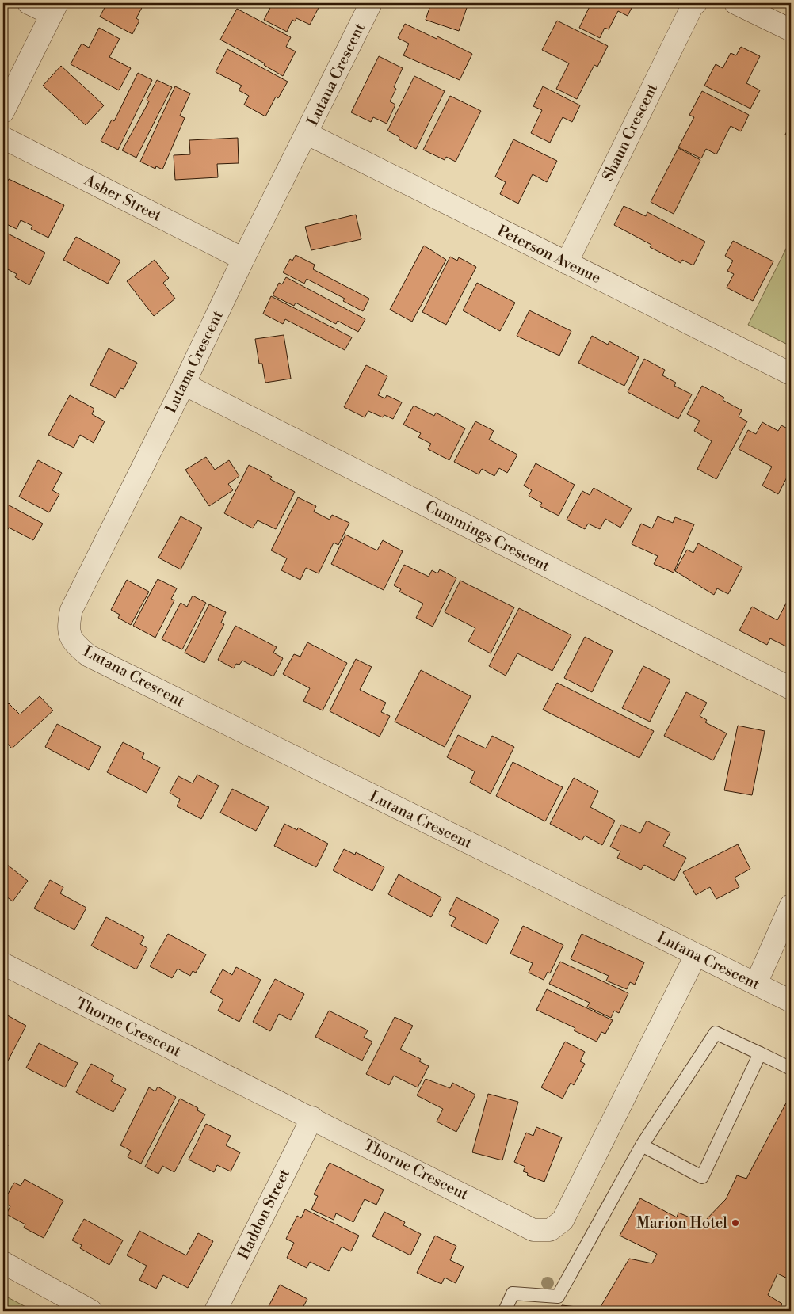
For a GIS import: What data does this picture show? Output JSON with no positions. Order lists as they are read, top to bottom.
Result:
{
  "streets": {
    "street": [
      "Lutana Crescent",
      "Shaun Crescent",
      "Asher Street",
      "Peterson Avenue",
      "Cummings Crescent",
      "Thorne Crescent",
      "Haddon Street"
    ]
  },
  "crossings": [
    ["Lutana Crescent", "Asher Street"],
    ["Lutana Crescent", "Peterson Avenue"],
    ["Lutana Crescent", "Cummings Crescent"],
    ["Lutana Crescent", "Thorne Crescent"],
    ["Shaun Crescent", "Peterson Avenue"],
    ["Thorne Crescent", "Haddon Street"]
  ],
  "places": ["Marion Hotel"]
}
